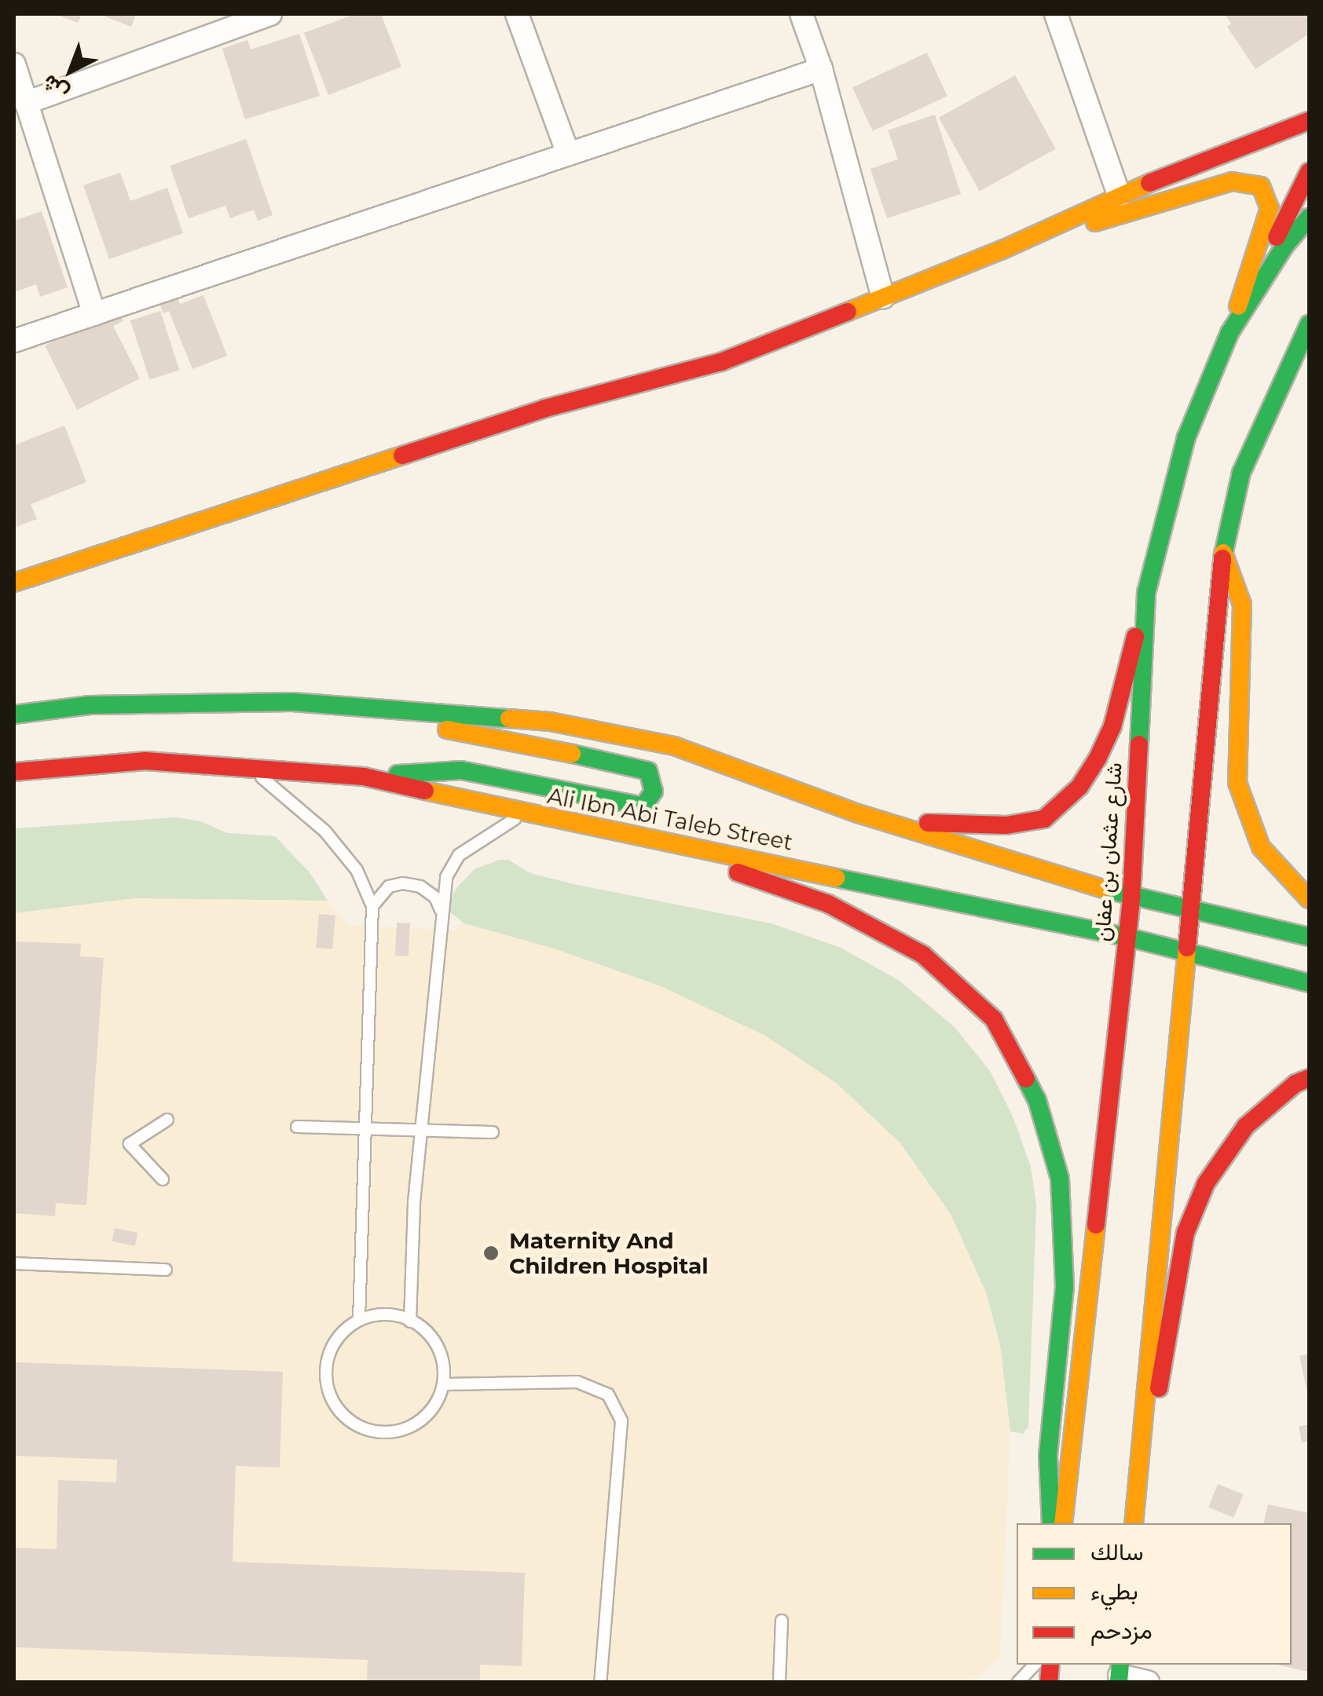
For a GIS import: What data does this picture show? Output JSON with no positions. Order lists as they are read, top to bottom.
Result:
{
  "streets": {
    "street": ["Ali Ibn Abi Taleb Street", "شارع عثمان بن عفان"]
  },
  "crossings": [
    ["Ali Ibn Abi Taleb Street", "شارع عثمان بن عفان"]
  ],
  "places": ["Maternity And Children Hospital"],
  "legend": ["سالك", "بطيء", "مزدحم"],
  "north": "bottom left"
}
